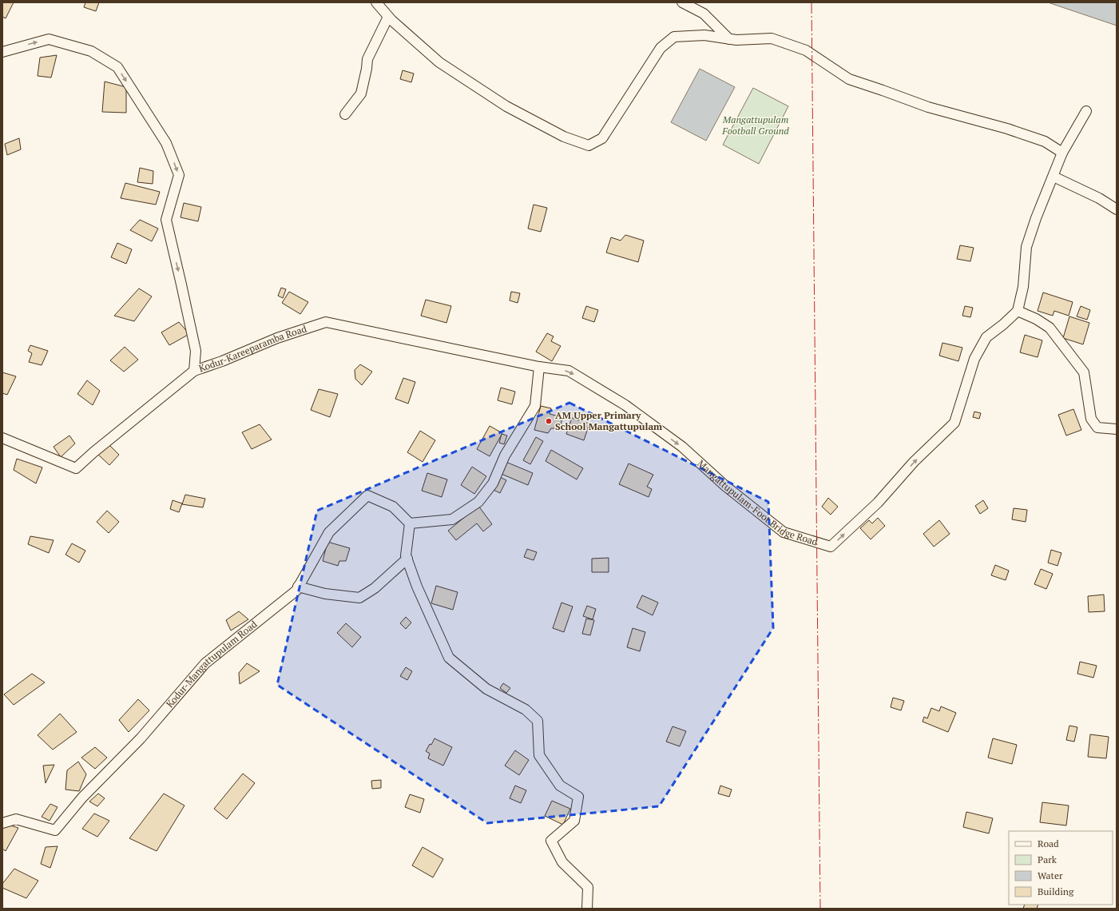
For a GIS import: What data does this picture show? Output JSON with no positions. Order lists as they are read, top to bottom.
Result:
{
  "streets": {
    "street": ["Kodur-Kareeparamba Road", "Mangattupulam-Foot Bridge Road", "Kodur-Mangattupulam Road"]
  },
  "crossings": [
    ["Kodur-Kareeparamba Road", "Mangattupulam-Foot Bridge Road"]
  ],
  "parks": ["Mangattupulam Football Ground"],
  "places": ["AM Upper Primary School Mangattupulam"],
  "legend": [
    "Road",
    "Park",
    "Water",
    "Building"
  ]
}
